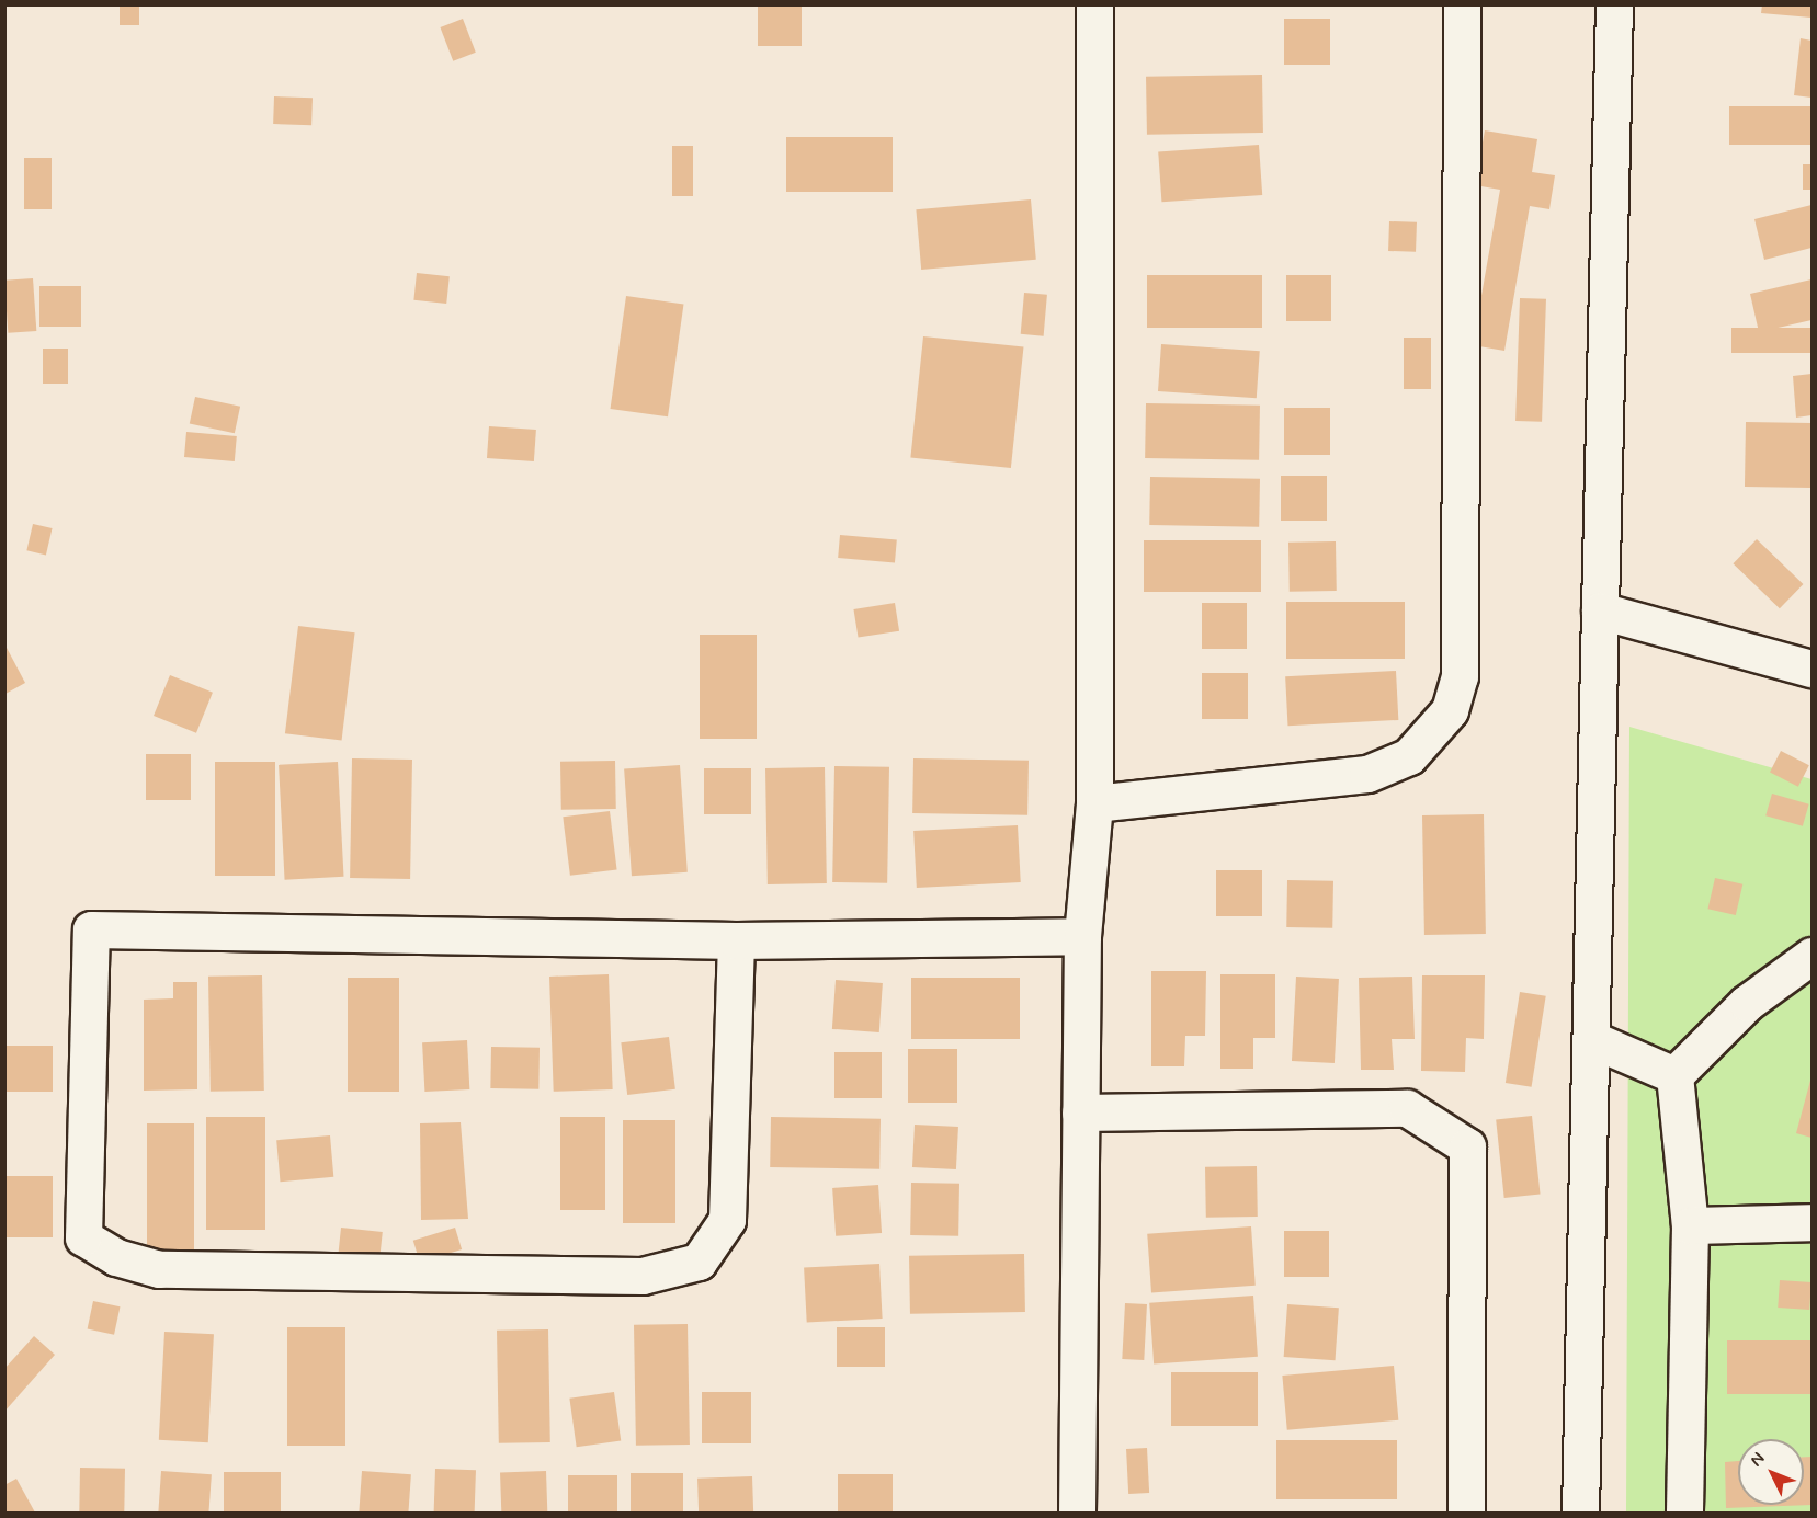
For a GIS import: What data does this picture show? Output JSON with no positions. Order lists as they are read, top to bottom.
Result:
{
  "north": "top left"
}
